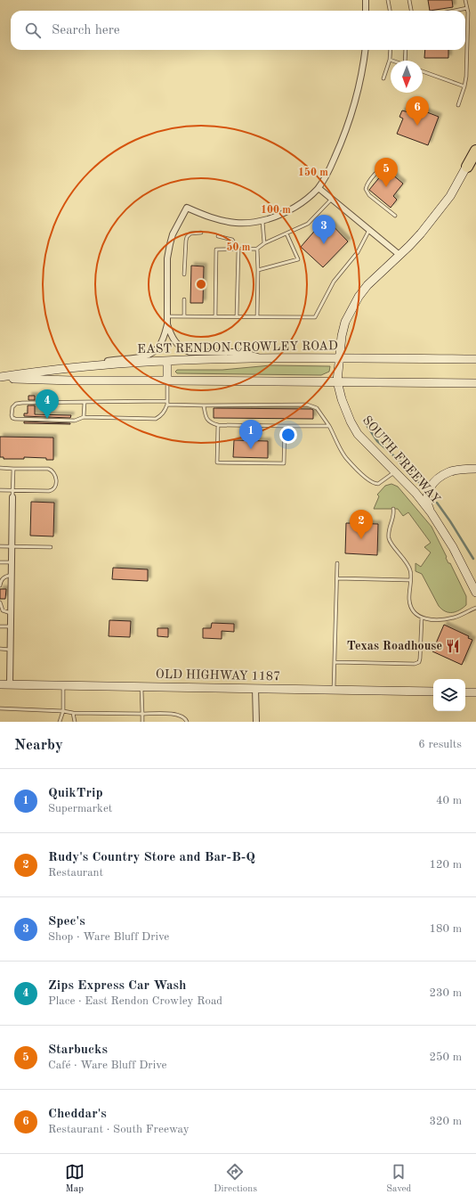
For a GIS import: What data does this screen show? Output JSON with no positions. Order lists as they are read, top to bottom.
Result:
{
  "streets": {
    "main road": ["EAST RENDON CROWLEY ROAD", "SOUTH FREEWAY", "OLD HIGHWAY 1187"]
  },
  "crossings": [
    ["EAST RENDON CROWLEY ROAD", "SOUTH FREEWAY"]
  ],
  "places": {
    "restaurant": ["Texas Roadhouse"]
  },
  "north": "bottom",
  "page": {
    "search": "Search here",
    "pins": [
      "6",
      "5",
      "3",
      "4",
      "1",
      "2"
    ],
    "heading": ["Nearby", "6 results"],
    "list": [
      {
        "mark": "1",
        "name": "QuikTrip",
        "note": "Supermarket",
        "value": "40 m"
      },
      {
        "mark": "2",
        "name": "Rudy's Country Store and Bar-B-Q",
        "note": "Restaurant",
        "value": "120 m"
      },
      {
        "mark": "3",
        "name": "Spec's",
        "note": "Shop · Ware Bluff Drive",
        "value": "180 m"
      },
      {
        "mark": "4",
        "name": "Zips Express Car Wash",
        "note": "Place · East Rendon Crowley Road",
        "value": "230 m"
      },
      {
        "mark": "5",
        "name": "Starbucks",
        "note": "Café · Ware Bluff Drive",
        "value": "250 m"
      },
      {
        "mark": "6",
        "name": "Cheddar's",
        "note": "Restaurant · South Freeway",
        "value": "320 m"
      }
    ],
    "nav": ["Map", "Directions", "Saved"]
  },
  "rings": ["150 m", "100 m", "50 m"]
}
